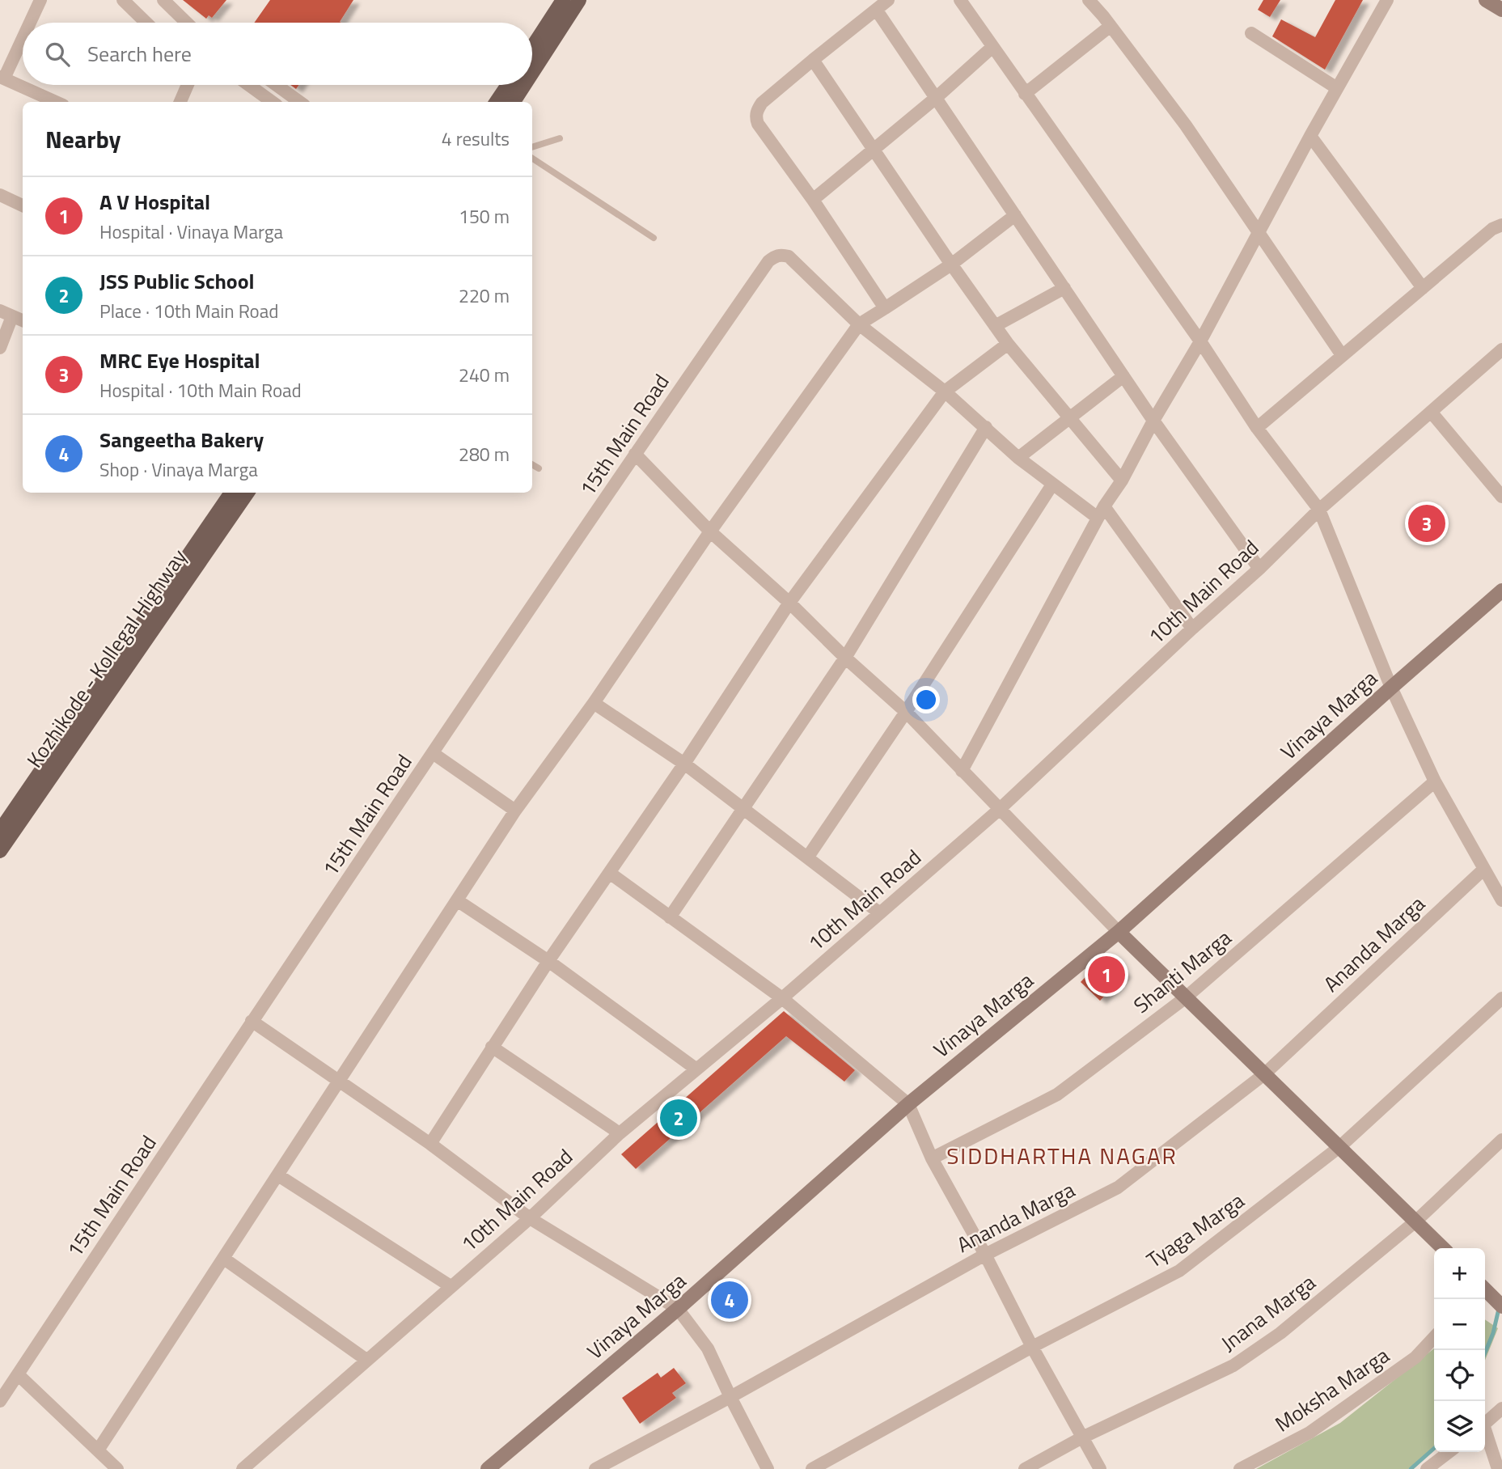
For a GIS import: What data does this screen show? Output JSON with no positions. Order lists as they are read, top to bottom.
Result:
{
  "streets": {
    "main road": ["Kozhikode - Kollegal Highway"],
    "street": [
      "15th Main Road",
      "10th Main Road",
      "Vinaya Marga",
      "Ananda Marga",
      "Shanti Marga",
      "Tyaga Marga",
      "Jnana Marga",
      "Moksha Marga"
    ]
  },
  "districts": ["SIDDHARTHA NAGAR"],
  "page": {
    "search": "Search here",
    "heading": ["Nearby", "4 results"],
    "list": [
      {
        "mark": "1",
        "name": "A V Hospital",
        "note": "Hospital · Vinaya Marga",
        "value": "150 m"
      },
      {
        "mark": "2",
        "name": "JSS Public School",
        "note": "Place · 10th Main Road",
        "value": "220 m"
      },
      {
        "mark": "3",
        "name": "MRC Eye Hospital",
        "note": "Hospital · 10th Main Road",
        "value": "240 m"
      },
      {
        "mark": "4",
        "name": "Sangeetha Bakery",
        "note": "Shop · Vinaya Marga",
        "value": "280 m"
      }
    ],
    "pins": [
      "3",
      "1",
      "2",
      "4"
    ],
    "map_buttons": ["+", "−"]
  }
}
